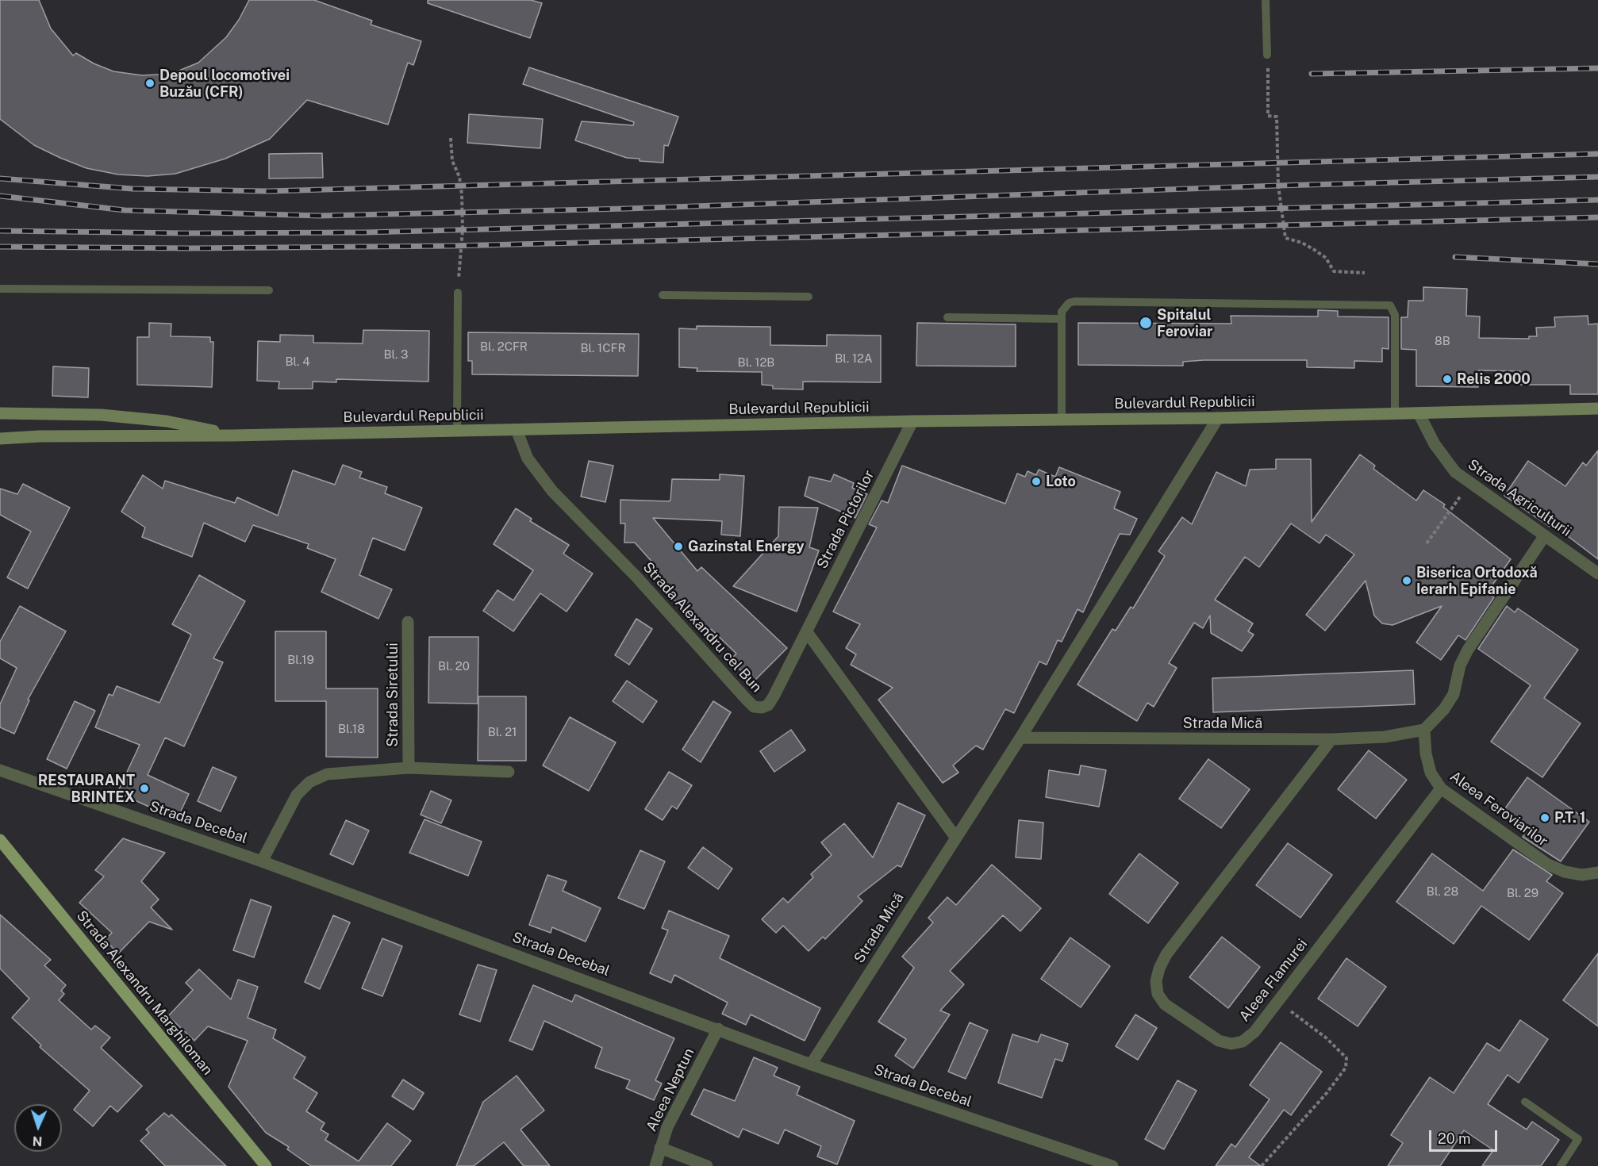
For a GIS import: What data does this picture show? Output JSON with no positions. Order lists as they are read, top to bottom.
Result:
{
  "streets": {
    "main road": ["Bulevardul Republicii", "Strada Alexandru Marghiloman"],
    "street": [
      "Strada Agriculturii",
      "Strada Pictorilor",
      "Strada Alexandru cel Bun",
      "Strada Siretului",
      "Strada Mică",
      "Aleea Feroviarilor",
      "Strada Decebal",
      "Aleea Flamurei",
      "Aleea Neptun"
    ]
  },
  "crossings": [
    ["Bulevardul Republicii", "Strada Agriculturii"],
    ["Bulevardul Republicii", "Strada Pictorilor"],
    ["Bulevardul Republicii", "Strada Alexandru cel Bun"],
    ["Bulevardul Republicii", "Strada Mică"],
    ["Strada Pictorilor", "Strada Alexandru cel Bun"],
    ["Strada Siretului", "Strada Decebal"],
    ["Strada Mică", "Aleea Feroviarilor"],
    ["Strada Mică", "Strada Decebal"],
    ["Strada Mică", "Aleea Flamurei"],
    ["Aleea Feroviarilor", "Aleea Flamurei"],
    ["Strada Decebal", "Aleea Neptun"]
  ],
  "places": [
    "Depoul locomotivei Buzău (CFR)",
    "Spitalul Feroviar",
    "Relis 2000",
    "Loto",
    "Gazinstal Energy",
    "Biserica Ortodoxă Ierarh Epifanie",
    "RESTAURANT BRINTEX",
    "P.T. 1"
  ],
  "house_numbers": [
    "8B",
    "Bl. 2CFR",
    "Bl. 1CFR",
    "Bl. 3",
    "Bl. 12A",
    "Bl. 4",
    "Bl. 12B",
    "Bl.19",
    "Bl. 20",
    "Bl.18",
    "Bl. 21",
    "Bl. 28",
    "Bl. 29"
  ],
  "scale_bar": "20 m",
  "north": "bottom"
}
